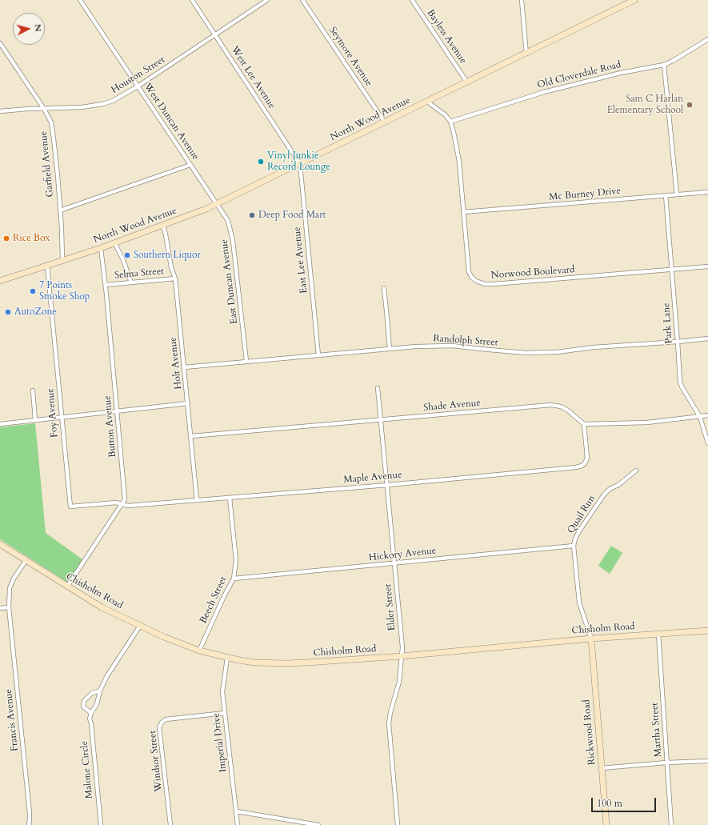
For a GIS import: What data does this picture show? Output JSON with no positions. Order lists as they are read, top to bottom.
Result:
{
  "streets": {
    "main road": ["North Wood Avenue", "Chisholm Road", "Rickwood Road"],
    "street": [
      "Bayless Avenue",
      "Seymore Avenue",
      "Houston Street",
      "Old Cloverdale Road",
      "West Lee Avenue",
      "West Duncan Avenue",
      "Garfield Avenue",
      "Mc Burney Drive",
      "East Lee Avenue",
      "Norwood Boulevard",
      "Selma Street",
      "East Duncan Avenue",
      "Park Lane",
      "Randolph Street",
      "Holt Avenue",
      "Shade Avenue",
      "Foy Avenue",
      "Button Avenue",
      "Maple Avenue",
      "Quail Run",
      "Hickory Avenue",
      "Beech Street",
      "Elder Street",
      "Francis Avenue",
      "Martha Street",
      "Imperial Drive",
      "Windsor Street",
      "Malone Circle"
    ]
  },
  "crossings": [
    ["Bayless Avenue", "North Wood Avenue"],
    ["Seymore Avenue", "North Wood Avenue"],
    ["Houston Street", "West Lee Avenue"],
    ["Houston Street", "West Duncan Avenue"],
    ["Houston Street", "Garfield Avenue"],
    ["Old Cloverdale Road", "Norwood Boulevard"],
    ["West Lee Avenue", "North Wood Avenue"],
    ["West Lee Avenue", "East Lee Avenue"],
    ["North Wood Avenue", "West Duncan Avenue"],
    ["North Wood Avenue", "Garfield Avenue"],
    ["North Wood Avenue", "East Lee Avenue"],
    ["North Wood Avenue", "East Duncan Avenue"],
    ["North Wood Avenue", "Holt Avenue"],
    ["North Wood Avenue", "Foy Avenue"],
    ["North Wood Avenue", "Button Avenue"],
    ["West Duncan Avenue", "East Duncan Avenue"],
    ["Mc Burney Drive", "Norwood Boulevard"],
    ["Mc Burney Drive", "Park Lane"],
    ["East Lee Avenue", "Randolph Street"],
    ["Norwood Boulevard", "Park Lane"],
    ["Selma Street", "Holt Avenue"],
    ["Selma Street", "Button Avenue"],
    ["East Duncan Avenue", "Randolph Street"],
    ["Park Lane", "Randolph Street"],
    ["Randolph Street", "Holt Avenue"],
    ["Holt Avenue", "Shade Avenue"],
    ["Holt Avenue", "Maple Avenue"],
    ["Shade Avenue", "Maple Avenue"],
    ["Shade Avenue", "Elder Street"],
    ["Foy Avenue", "Button Avenue"],
    ["Foy Avenue", "Maple Avenue"],
    ["Button Avenue", "Maple Avenue"],
    ["Button Avenue", "Chisholm Road"],
    ["Maple Avenue", "Beech Street"],
    ["Maple Avenue", "Elder Street"],
    ["Quail Run", "Hickory Avenue"],
    ["Quail Run", "Chisholm Road"],
    ["Quail Run", "Rickwood Road"],
    ["Hickory Avenue", "Beech Street"],
    ["Hickory Avenue", "Elder Street"],
    ["Chisholm Road", "Beech Street"],
    ["Chisholm Road", "Elder Street"],
    ["Chisholm Road", "Francis Avenue"],
    ["Chisholm Road", "Martha Street"],
    ["Chisholm Road", "Rickwood Road"],
    ["Chisholm Road", "Imperial Drive"],
    ["Chisholm Road", "Malone Circle"],
    ["Imperial Drive", "Windsor Street"]
  ],
  "places": [
    "Sam C Harlan Elementary School",
    "Vinyl Junkie Record Lounge",
    "Deep Food Mart",
    "Rice Box",
    "Southern Liquor",
    "7 Points Smoke Shop",
    "AutoZone"
  ],
  "scale_bar": "100 m",
  "north": "right"
}
